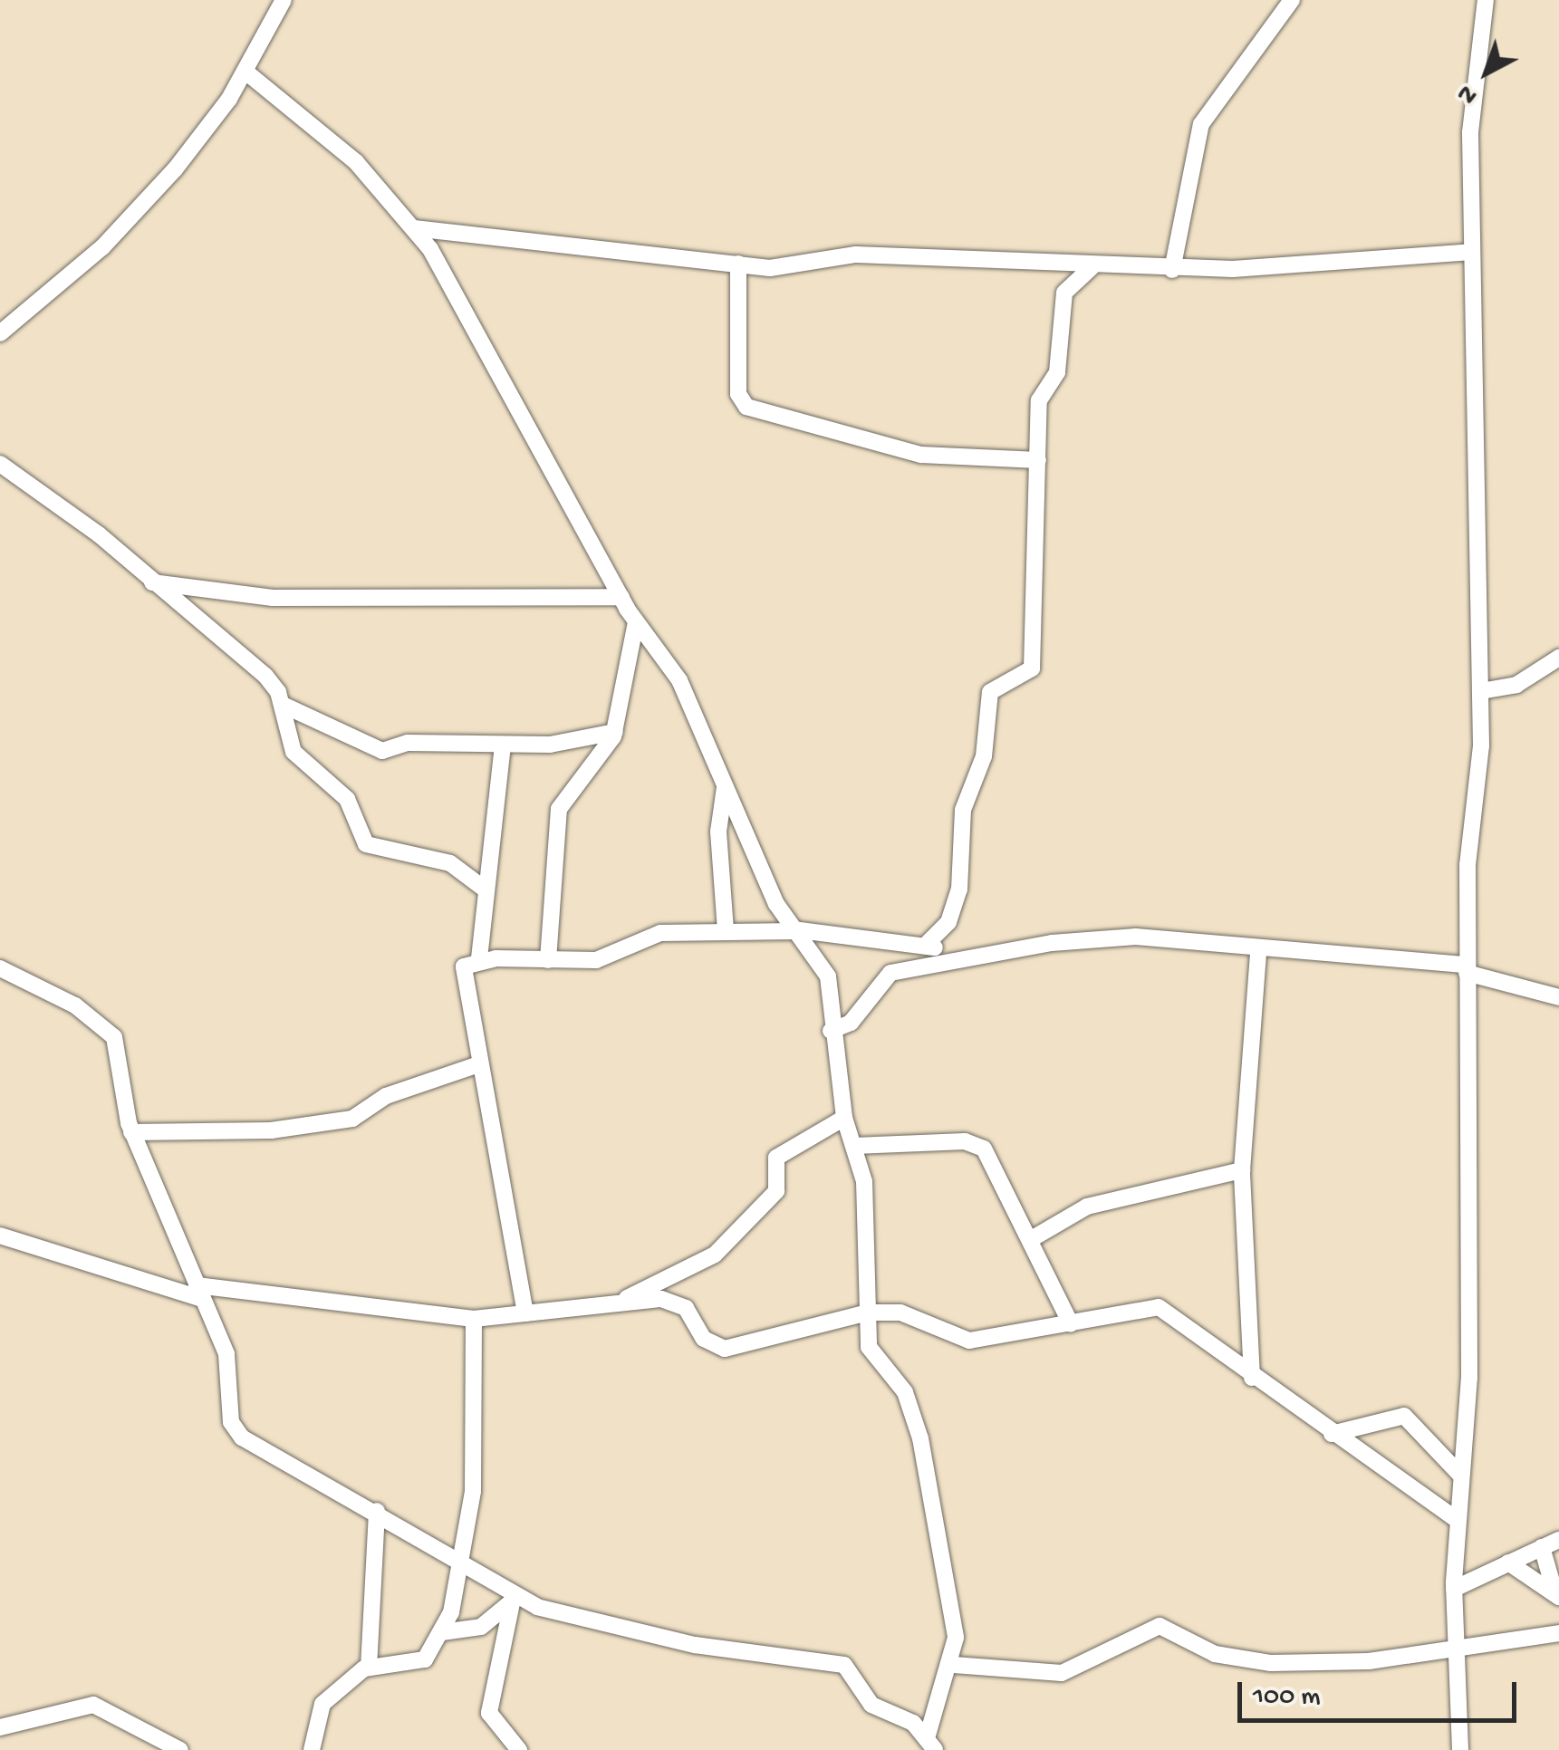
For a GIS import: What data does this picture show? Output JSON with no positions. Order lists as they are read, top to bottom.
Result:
{
  "scale_bar": "100 m",
  "north": "bottom left"
}
